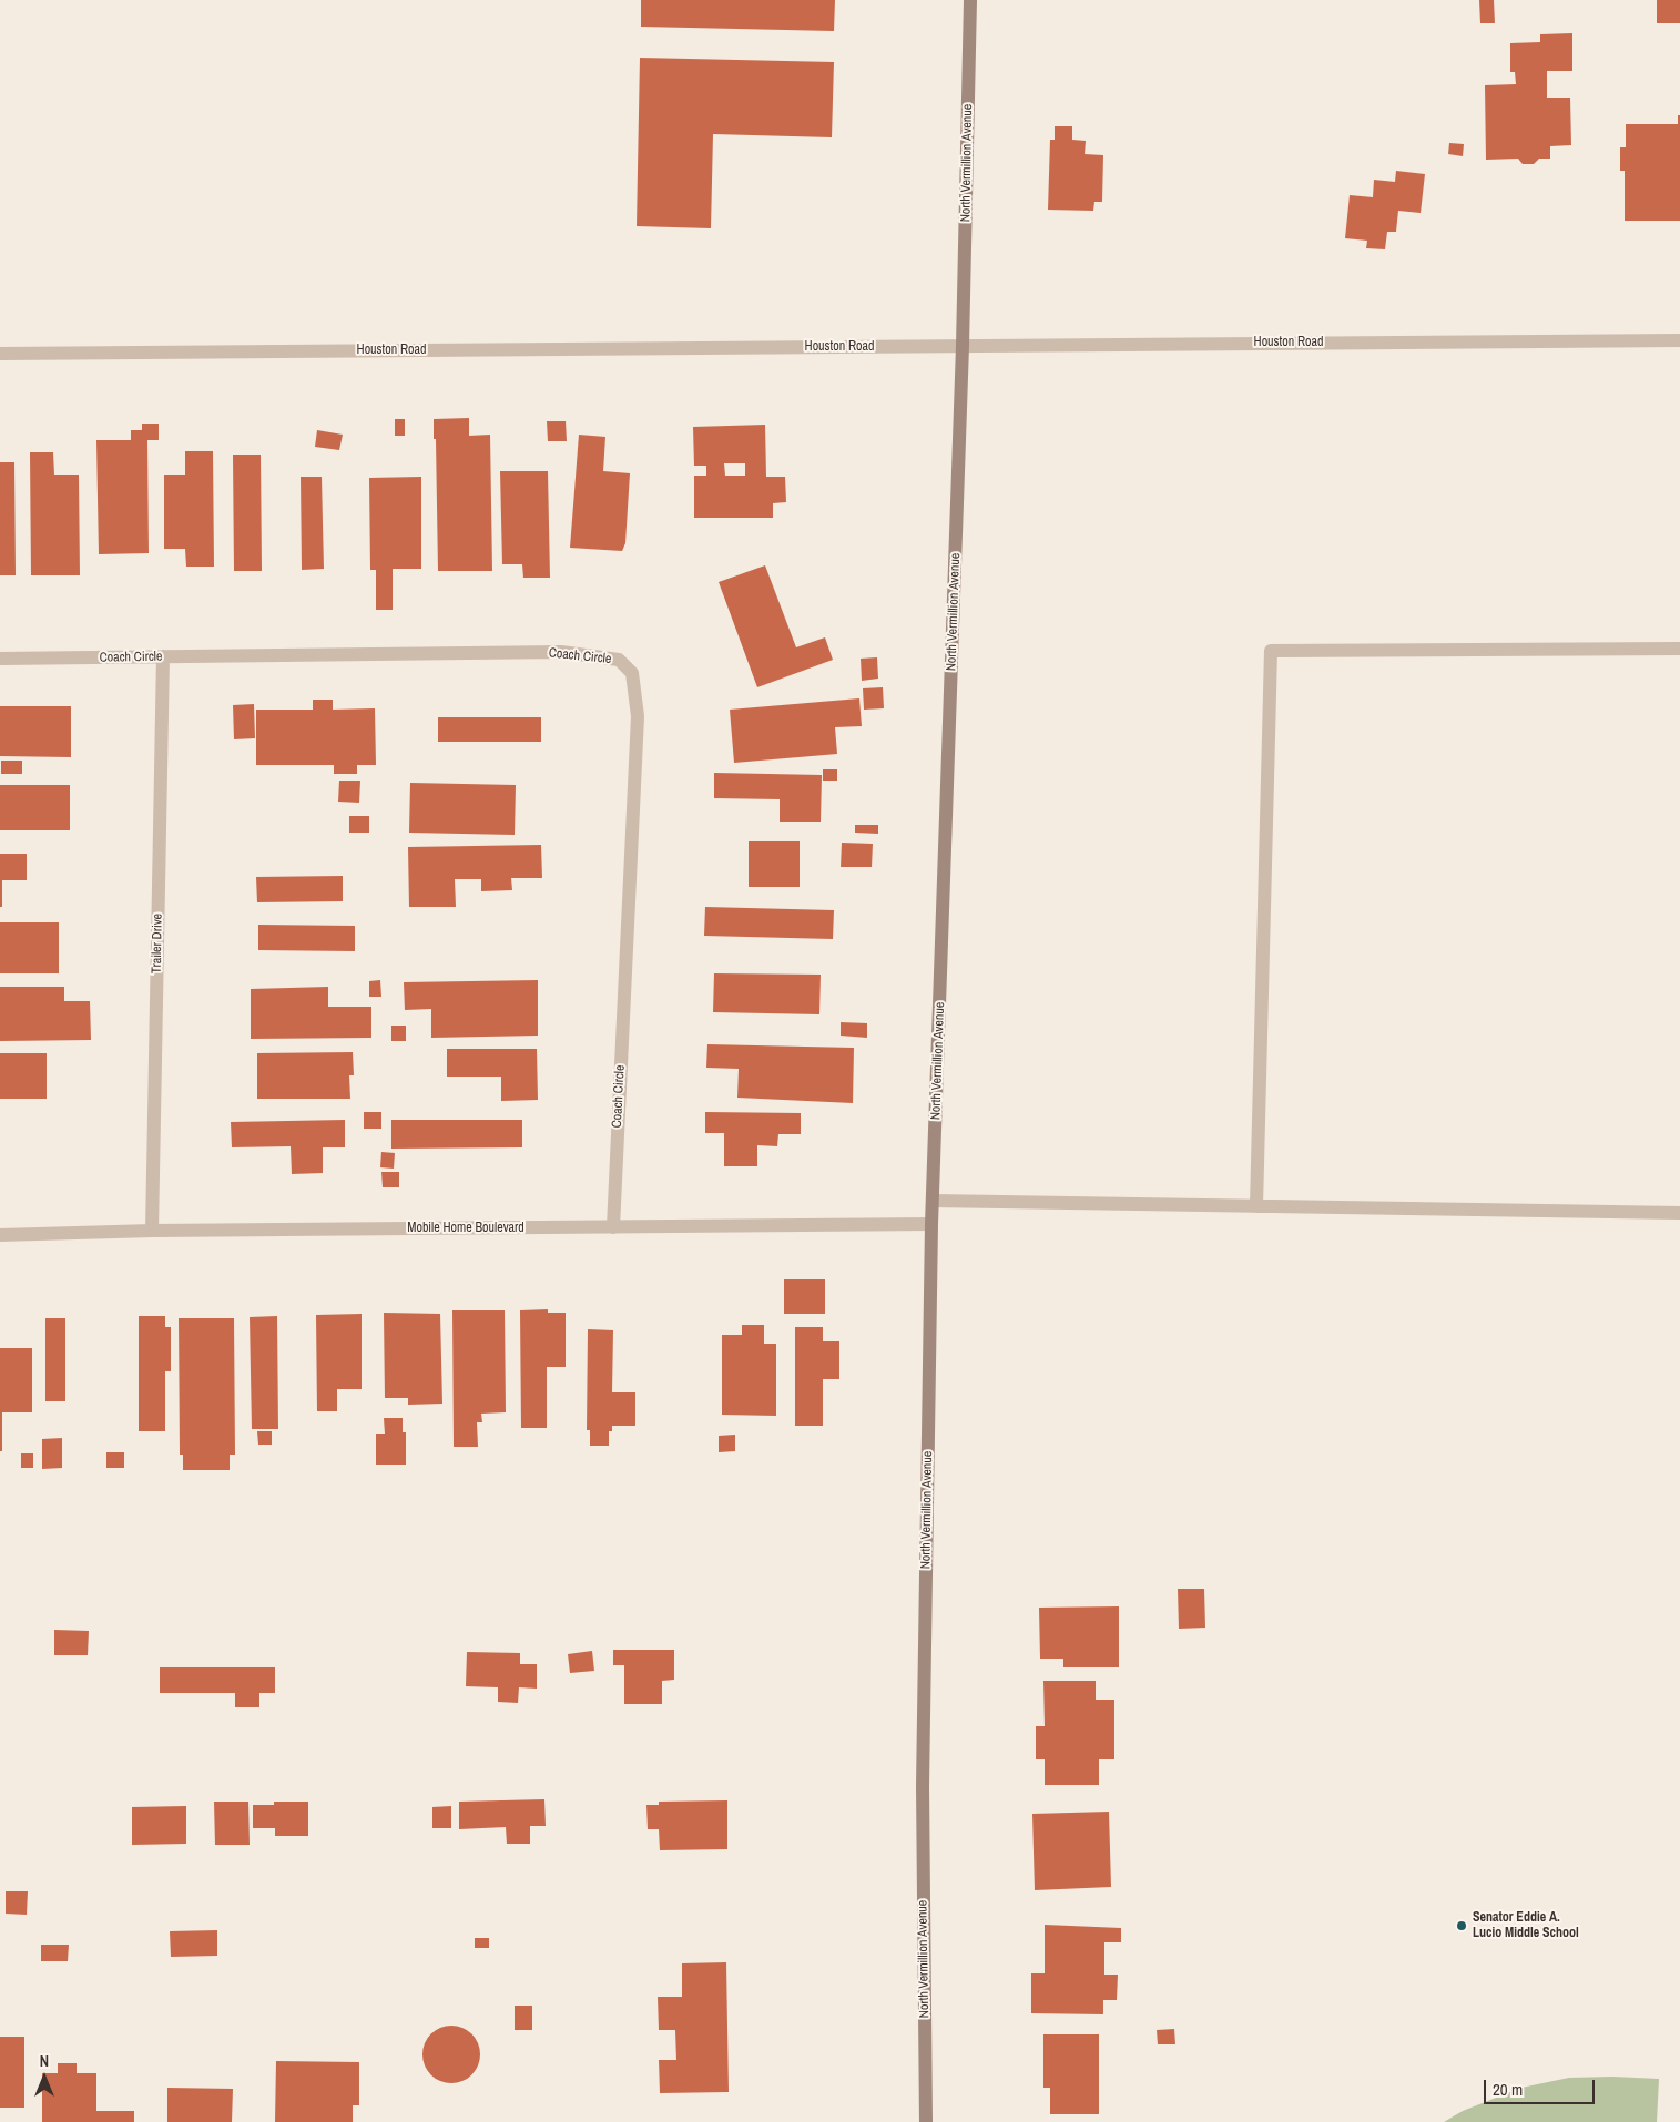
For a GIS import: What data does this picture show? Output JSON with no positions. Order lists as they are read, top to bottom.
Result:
{
  "streets": {
    "street": [
      "North Vermillion Avenue",
      "Houston Road",
      "Coach Circle",
      "Trailer Drive",
      "Mobile Home Boulevard"
    ]
  },
  "crossings": [
    ["North Vermillion Avenue", "Houston Road"],
    ["North Vermillion Avenue", "Mobile Home Boulevard"],
    ["Coach Circle", "Trailer Drive"],
    ["Coach Circle", "Mobile Home Boulevard"],
    ["Trailer Drive", "Mobile Home Boulevard"]
  ],
  "places": ["Senator Eddie A. Lucio Middle School"],
  "scale_bar": "20 m",
  "north": "top"
}
